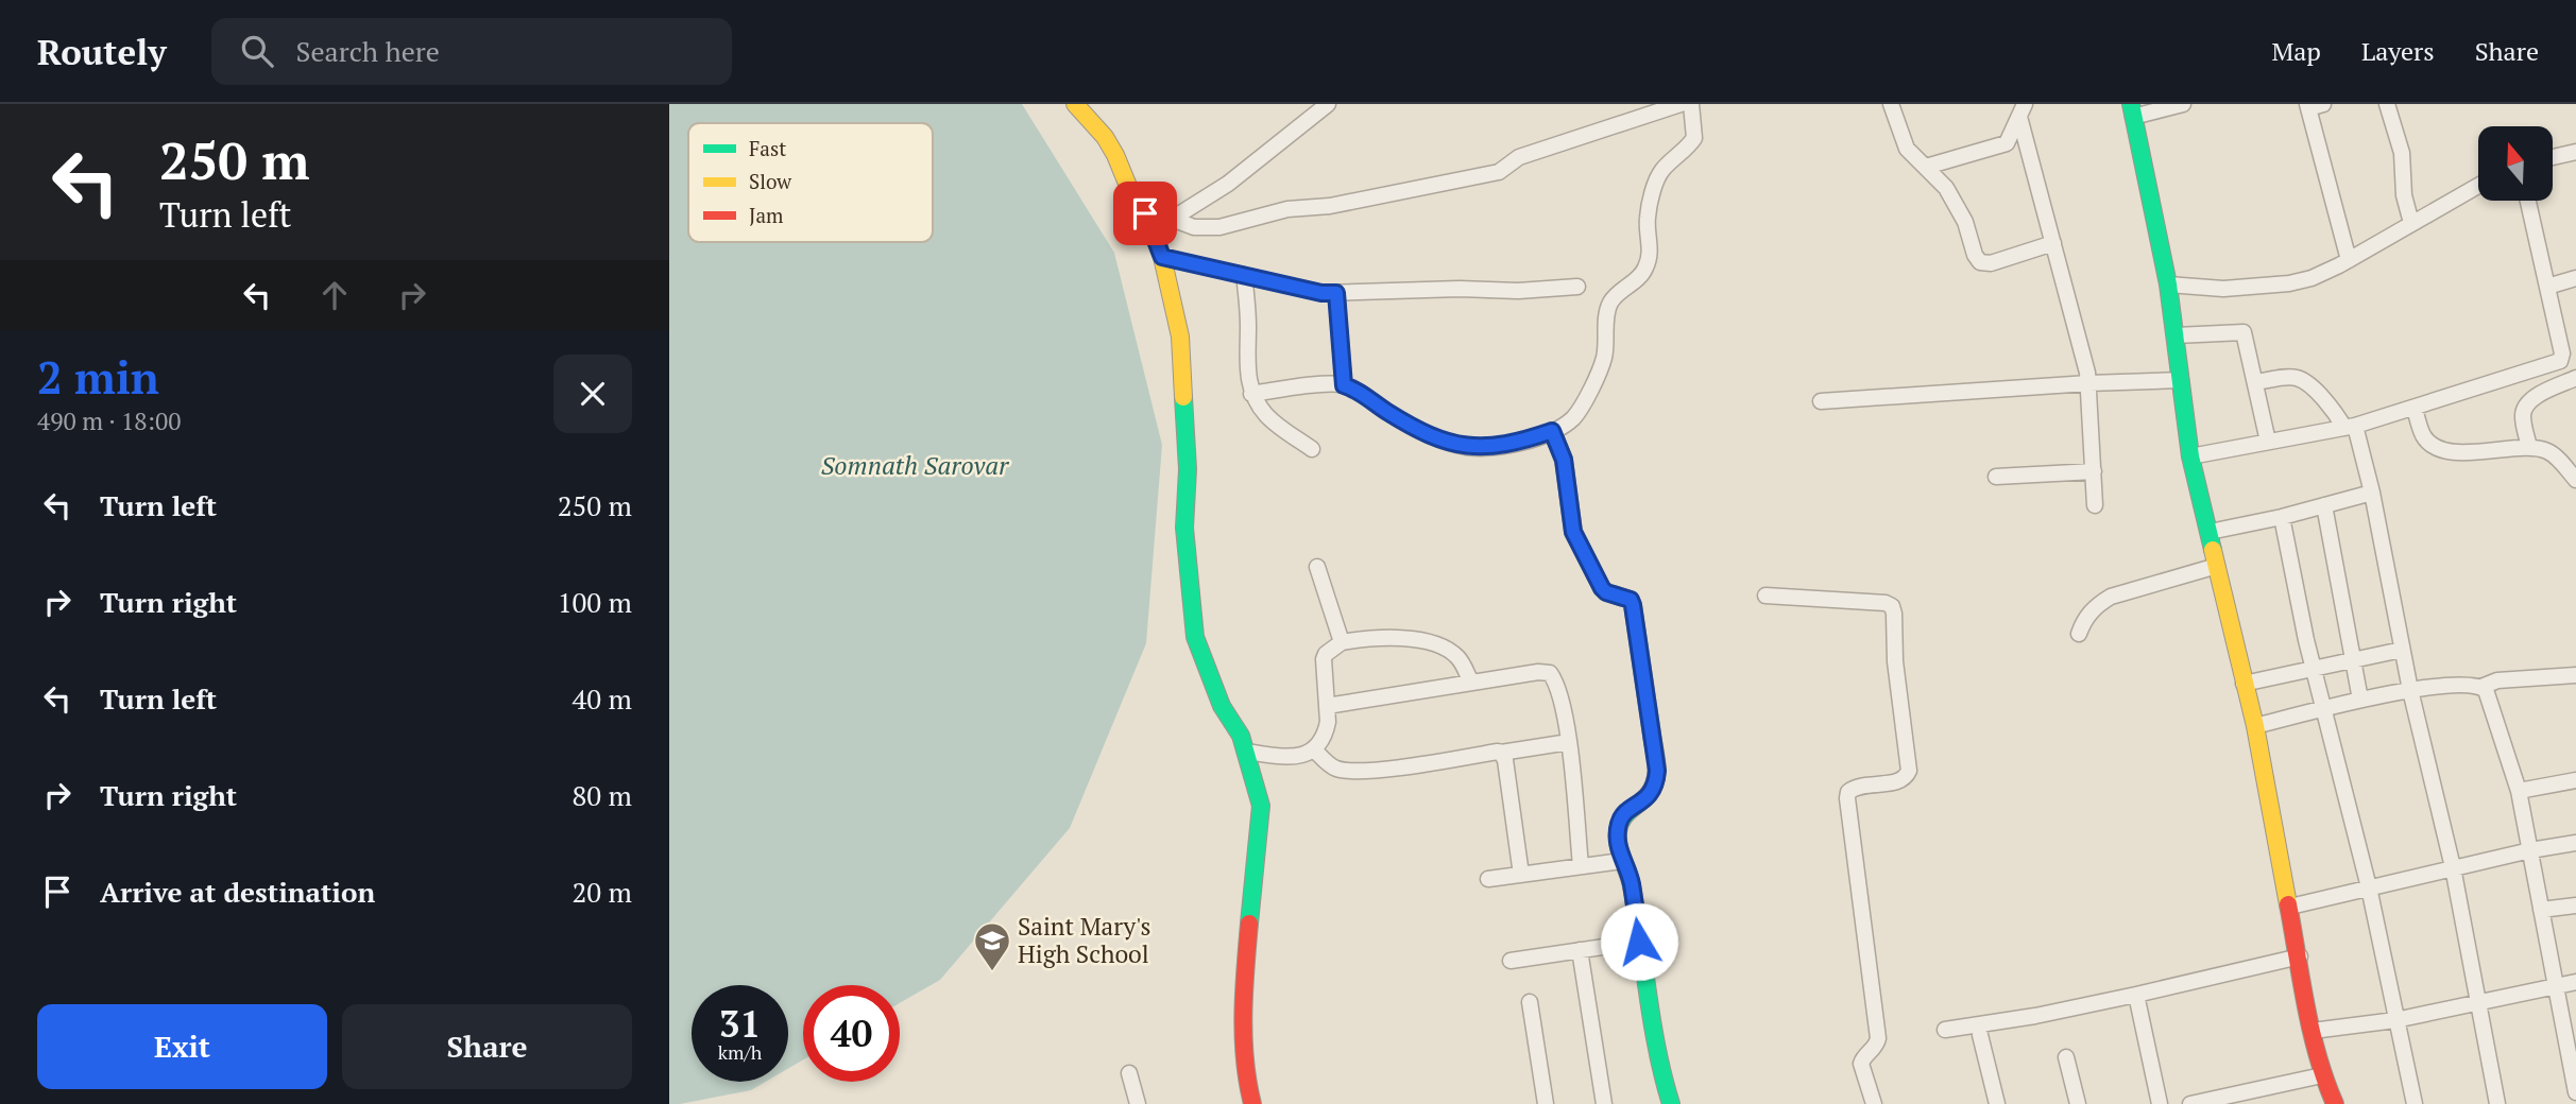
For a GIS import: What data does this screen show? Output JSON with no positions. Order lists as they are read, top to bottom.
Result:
{
  "water": ["Somnath Sarovar"],
  "places": {
    "school or university": ["Saint Mary's High School"]
  },
  "legend": ["Fast", "Slow", "Jam"],
  "north": "top",
  "page": {
    "header": "Routely",
    "search": "Search here",
    "nav": ["Map", "Layers", "Share"],
    "turn": ["250 m", "Turn left"],
    "heading": ["2 min", "490 m · 18:00"],
    "list": [
      {
        "name": "Turn left",
        "value": "250 m"
      },
      {
        "name": "Turn right",
        "value": "100 m"
      },
      {
        "name": "Turn left",
        "value": "40 m"
      },
      {
        "name": "Turn right",
        "value": "80 m"
      },
      {
        "name": "Arrive at destination",
        "value": "20 m"
      }
    ],
    "speed": "31 km/h",
    "limit": "40",
    "buttons": ["Exit", "Share"]
  }
}
